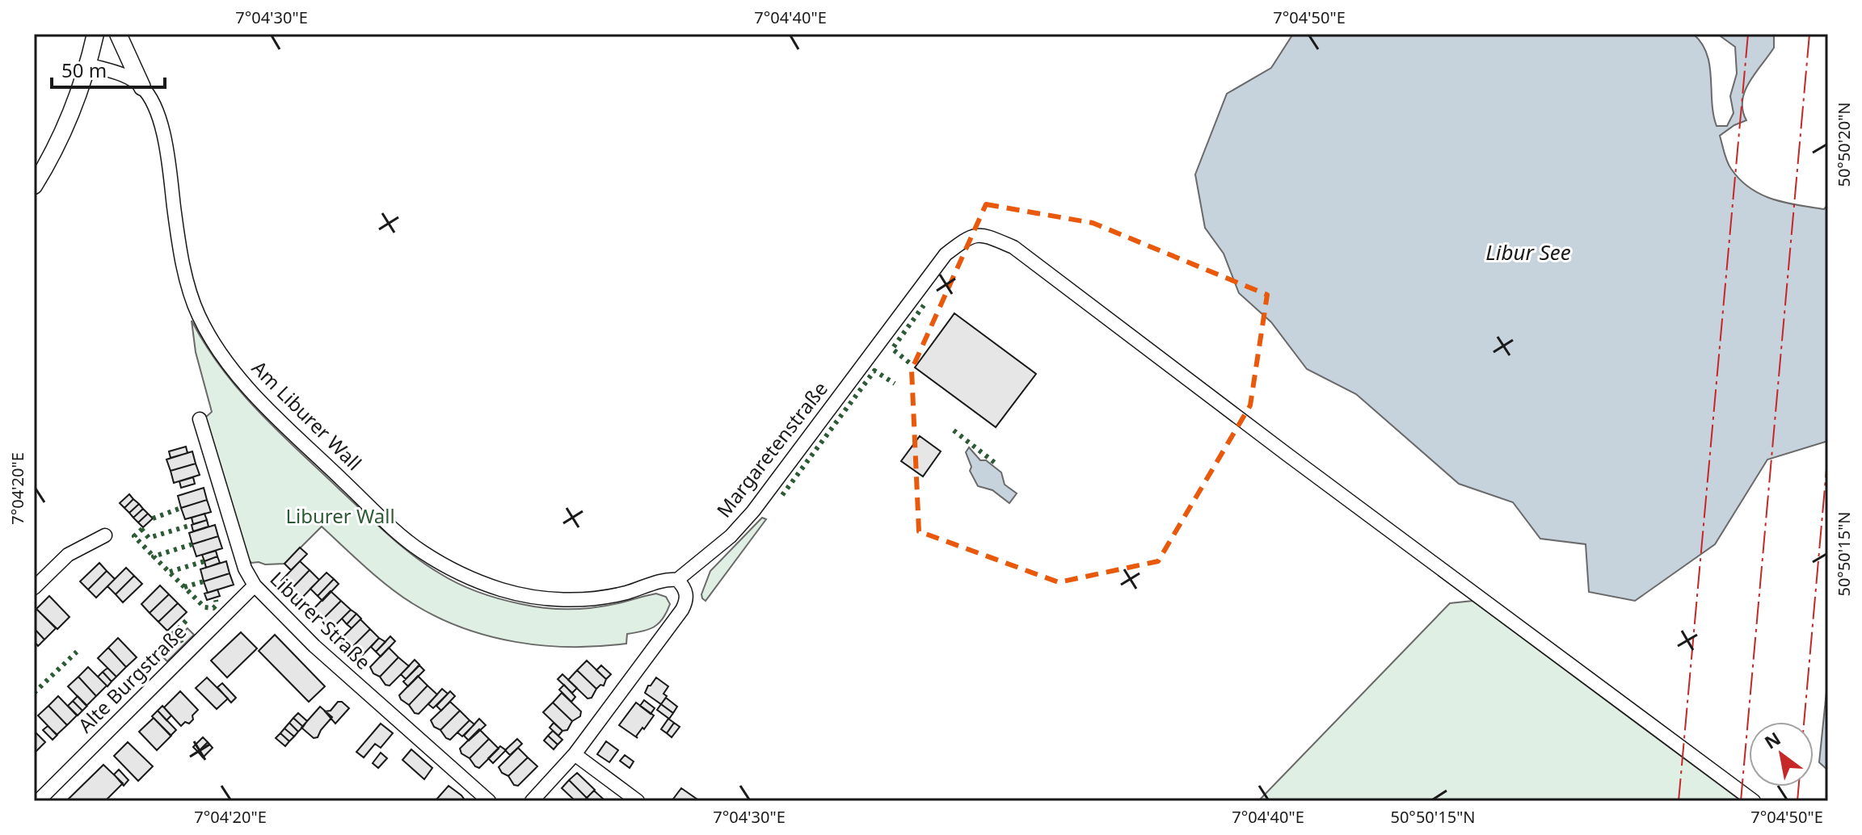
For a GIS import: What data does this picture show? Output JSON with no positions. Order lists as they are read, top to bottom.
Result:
{
  "streets": {
    "street": [
      "Am Liburer Wall",
      "Margaretenstraße",
      "Liburer Straße",
      "Alte Burgstraße"
    ]
  },
  "crossings": [
    ["Am Liburer Wall", "Margaretenstraße"],
    ["Liburer Straße", "Alte Burgstraße"]
  ],
  "water": ["Libur See"],
  "parks": ["Liburer Wall"],
  "scale_bar": "50 m",
  "north": "top left",
  "coordinates": [
    "7°04'30\"E",
    "7°04'40\"E",
    "7°04'50\"E",
    "50°50'20\"N",
    "7°04'20\"E",
    "50°50'15\"N"
  ]
}
